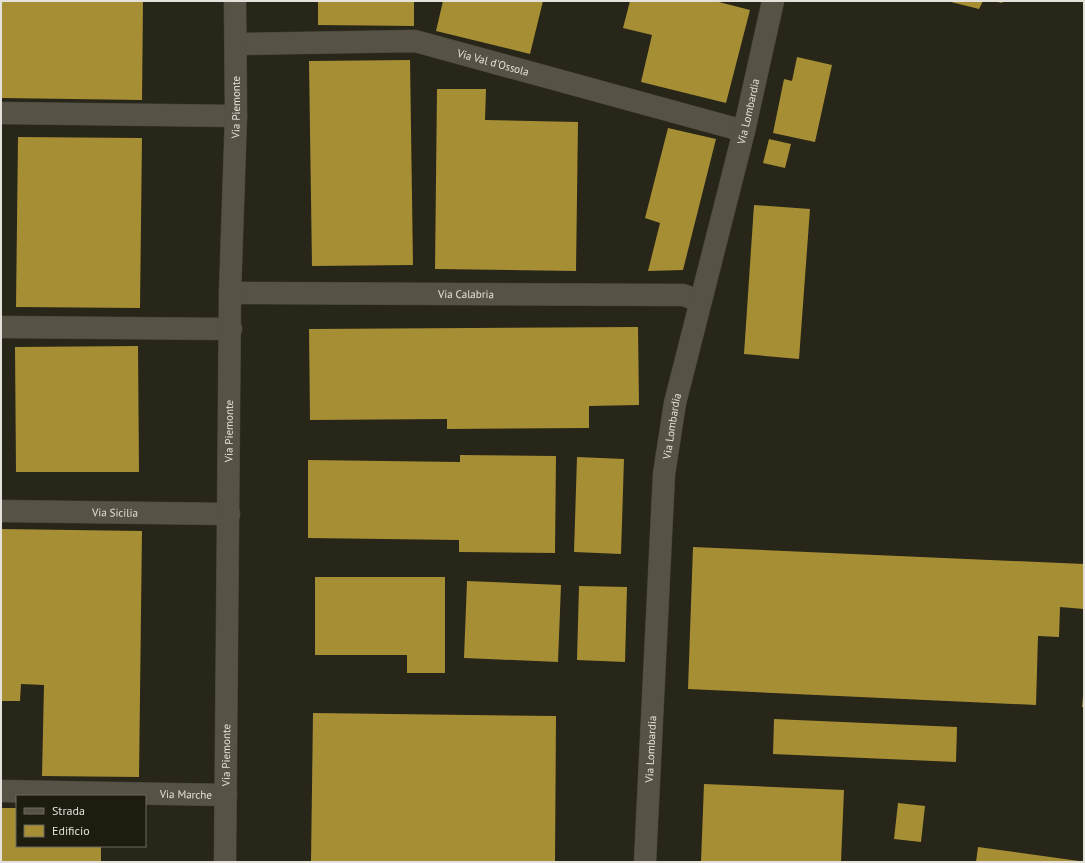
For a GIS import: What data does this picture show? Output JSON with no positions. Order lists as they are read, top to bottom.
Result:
{
  "streets": {
    "street": [
      "Via Val d'Ossola",
      "Via Piemonte",
      "Via Lombardia",
      "Via Calabria",
      "Via Sicilia",
      "Via Marche"
    ]
  },
  "crossings": [
    ["Via Val d'Ossola", "Via Piemonte"],
    ["Via Val d'Ossola", "Via Lombardia"],
    ["Via Piemonte", "Via Calabria"],
    ["Via Piemonte", "Via Sicilia"],
    ["Via Piemonte", "Via Marche"],
    ["Via Lombardia", "Via Calabria"]
  ],
  "legend": ["Strada", "Edificio"]
}
